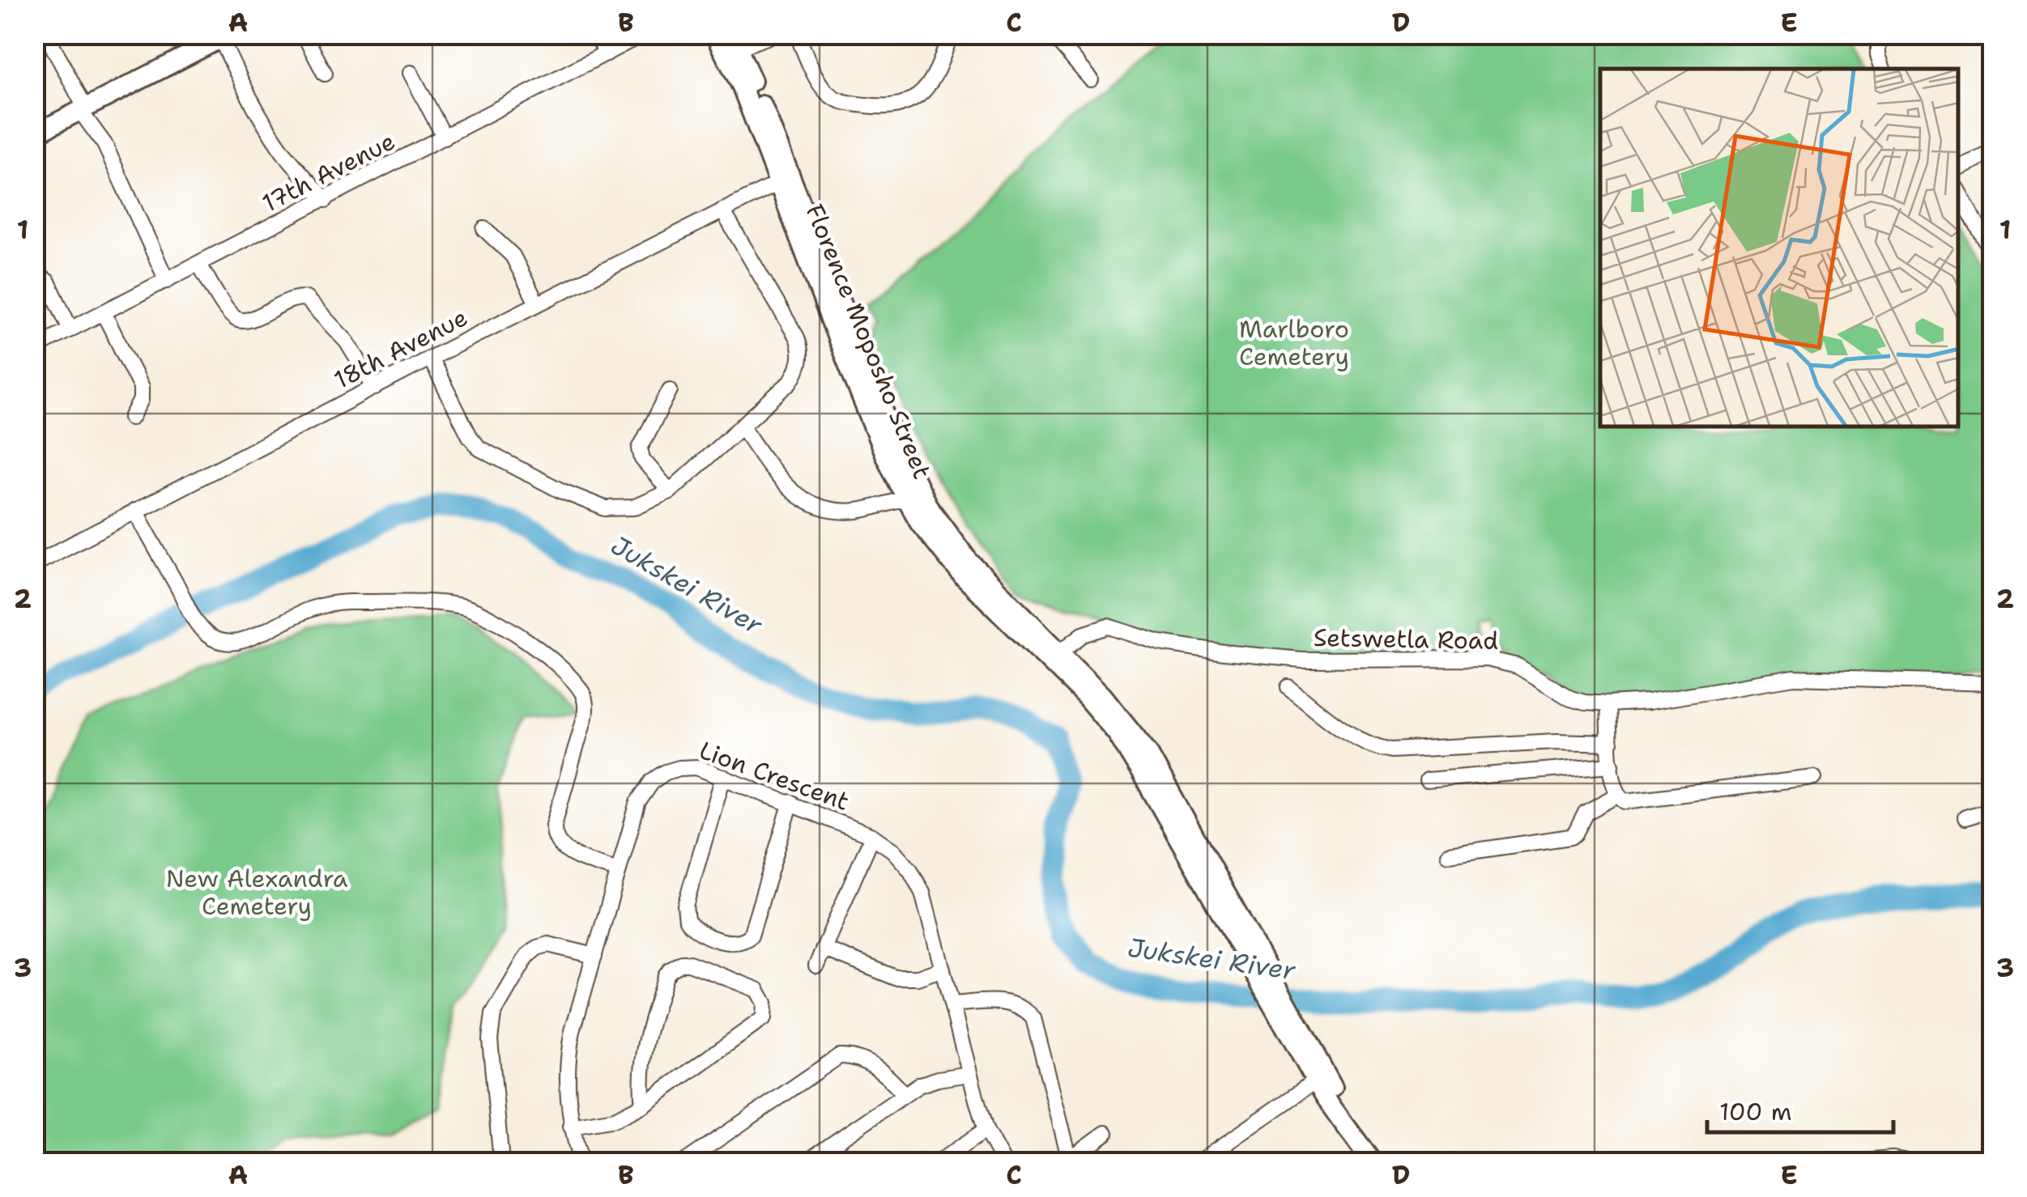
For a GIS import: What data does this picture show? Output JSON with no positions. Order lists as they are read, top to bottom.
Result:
{
  "streets": {
    "street": [
      "17th Avenue",
      "Florence Moposho Street",
      "18th Avenue",
      "Setswetla Road",
      "Lion Crescent"
    ]
  },
  "crossings": [
    ["Florence Moposho Street", "18th Avenue"],
    ["Florence Moposho Street", "Setswetla Road"]
  ],
  "water": ["Jukskei River"],
  "parks": ["Marlboro Cemetery", "New Alexandra Cemetery"],
  "scale_bar": "100 m",
  "grid": {
    "columns": [
      "A",
      "B",
      "C",
      "D",
      "E"
    ],
    "rows": ["1", "2", "3"]
  }
}
